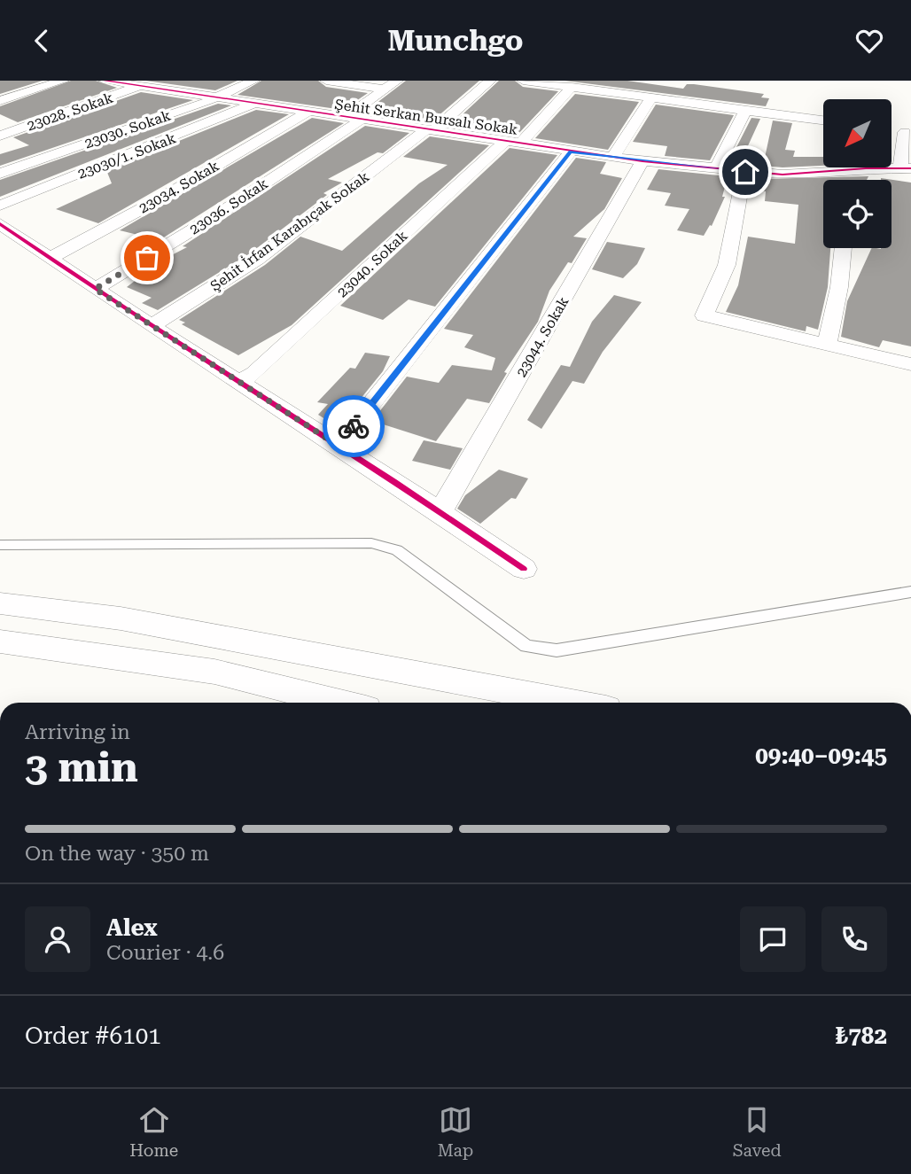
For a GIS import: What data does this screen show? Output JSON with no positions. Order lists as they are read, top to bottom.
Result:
{
  "streets": {
    "street": [
      "23028. Sokak",
      "Şehit Serkan Bursalı Sokak",
      "23030. Sokak",
      "23030/1. Sokak",
      "23034. Sokak",
      "23036. Sokak",
      "Şehit İrfan Karabıçak Sokak",
      "23040. Sokak",
      "23044. Sokak"
    ]
  },
  "crossings": [
    ["23028. Sokak", "Şehit Serkan Bursalı Sokak"],
    ["Şehit Serkan Bursalı Sokak", "23030. Sokak"],
    ["Şehit Serkan Bursalı Sokak", "23030/1. Sokak"],
    ["Şehit Serkan Bursalı Sokak", "23034. Sokak"],
    ["Şehit Serkan Bursalı Sokak", "23036. Sokak"],
    ["Şehit Serkan Bursalı Sokak", "Şehit İrfan Karabıçak Sokak"],
    ["Şehit Serkan Bursalı Sokak", "23040. Sokak"],
    ["Şehit Serkan Bursalı Sokak", "23044. Sokak"]
  ],
  "north": "bottom left",
  "page": {
    "header": "Munchgo",
    "heading": ["3 min", "Arriving in", "09:40–09:45"],
    "panel": [
      "Alex",
      "Courier · 4.6",
      "Order #6101",
      "₺782"
    ],
    "bar": "On the way · 350 m",
    "tabs": ["Home", "Map", "Saved"]
  }
}
